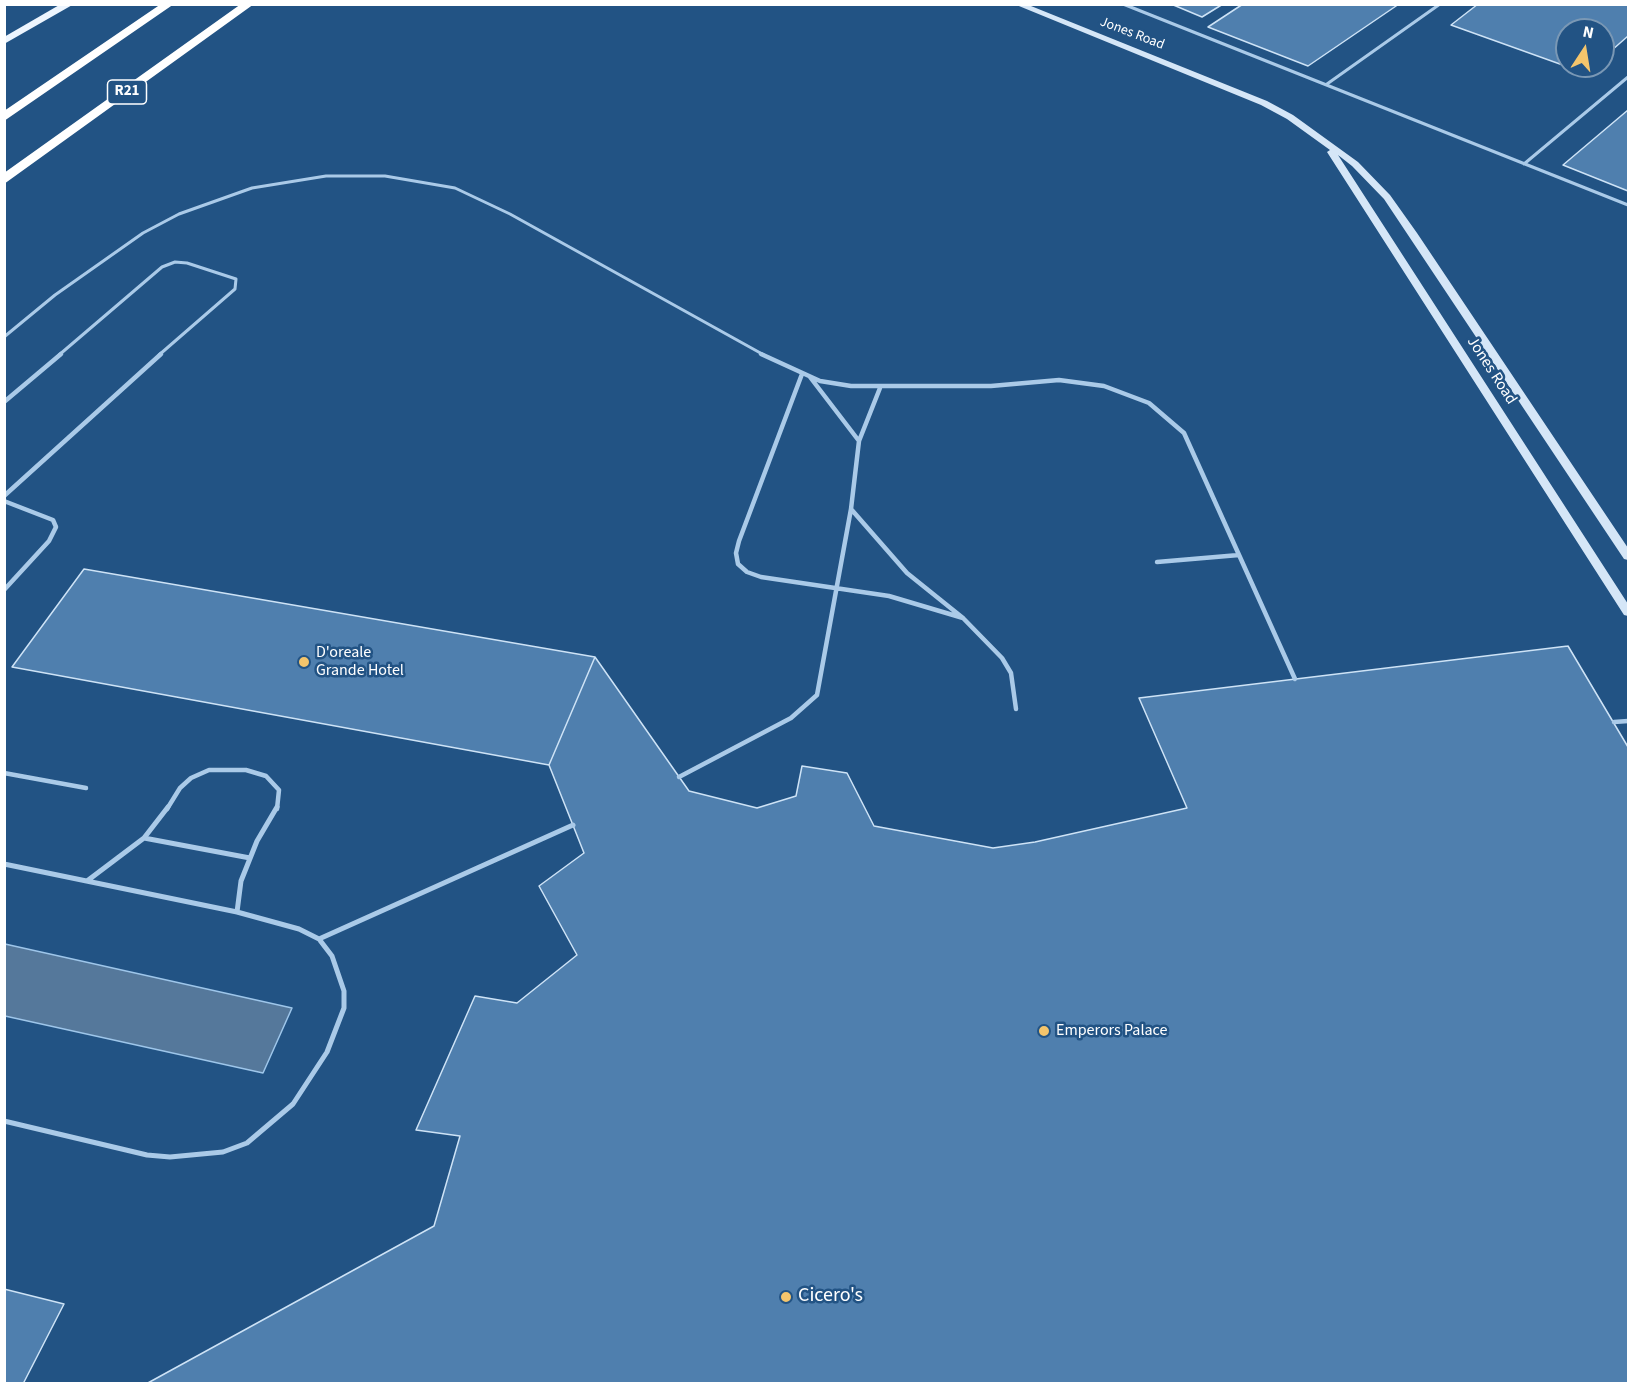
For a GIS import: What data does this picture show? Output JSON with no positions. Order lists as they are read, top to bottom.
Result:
{
  "streets": {
    "highway": ["R21"],
    "street": ["Jones Road"]
  },
  "places": ["D'oreale Grande Hotel", "Emperors Palace", "Cicero's"],
  "north": "top"
}
